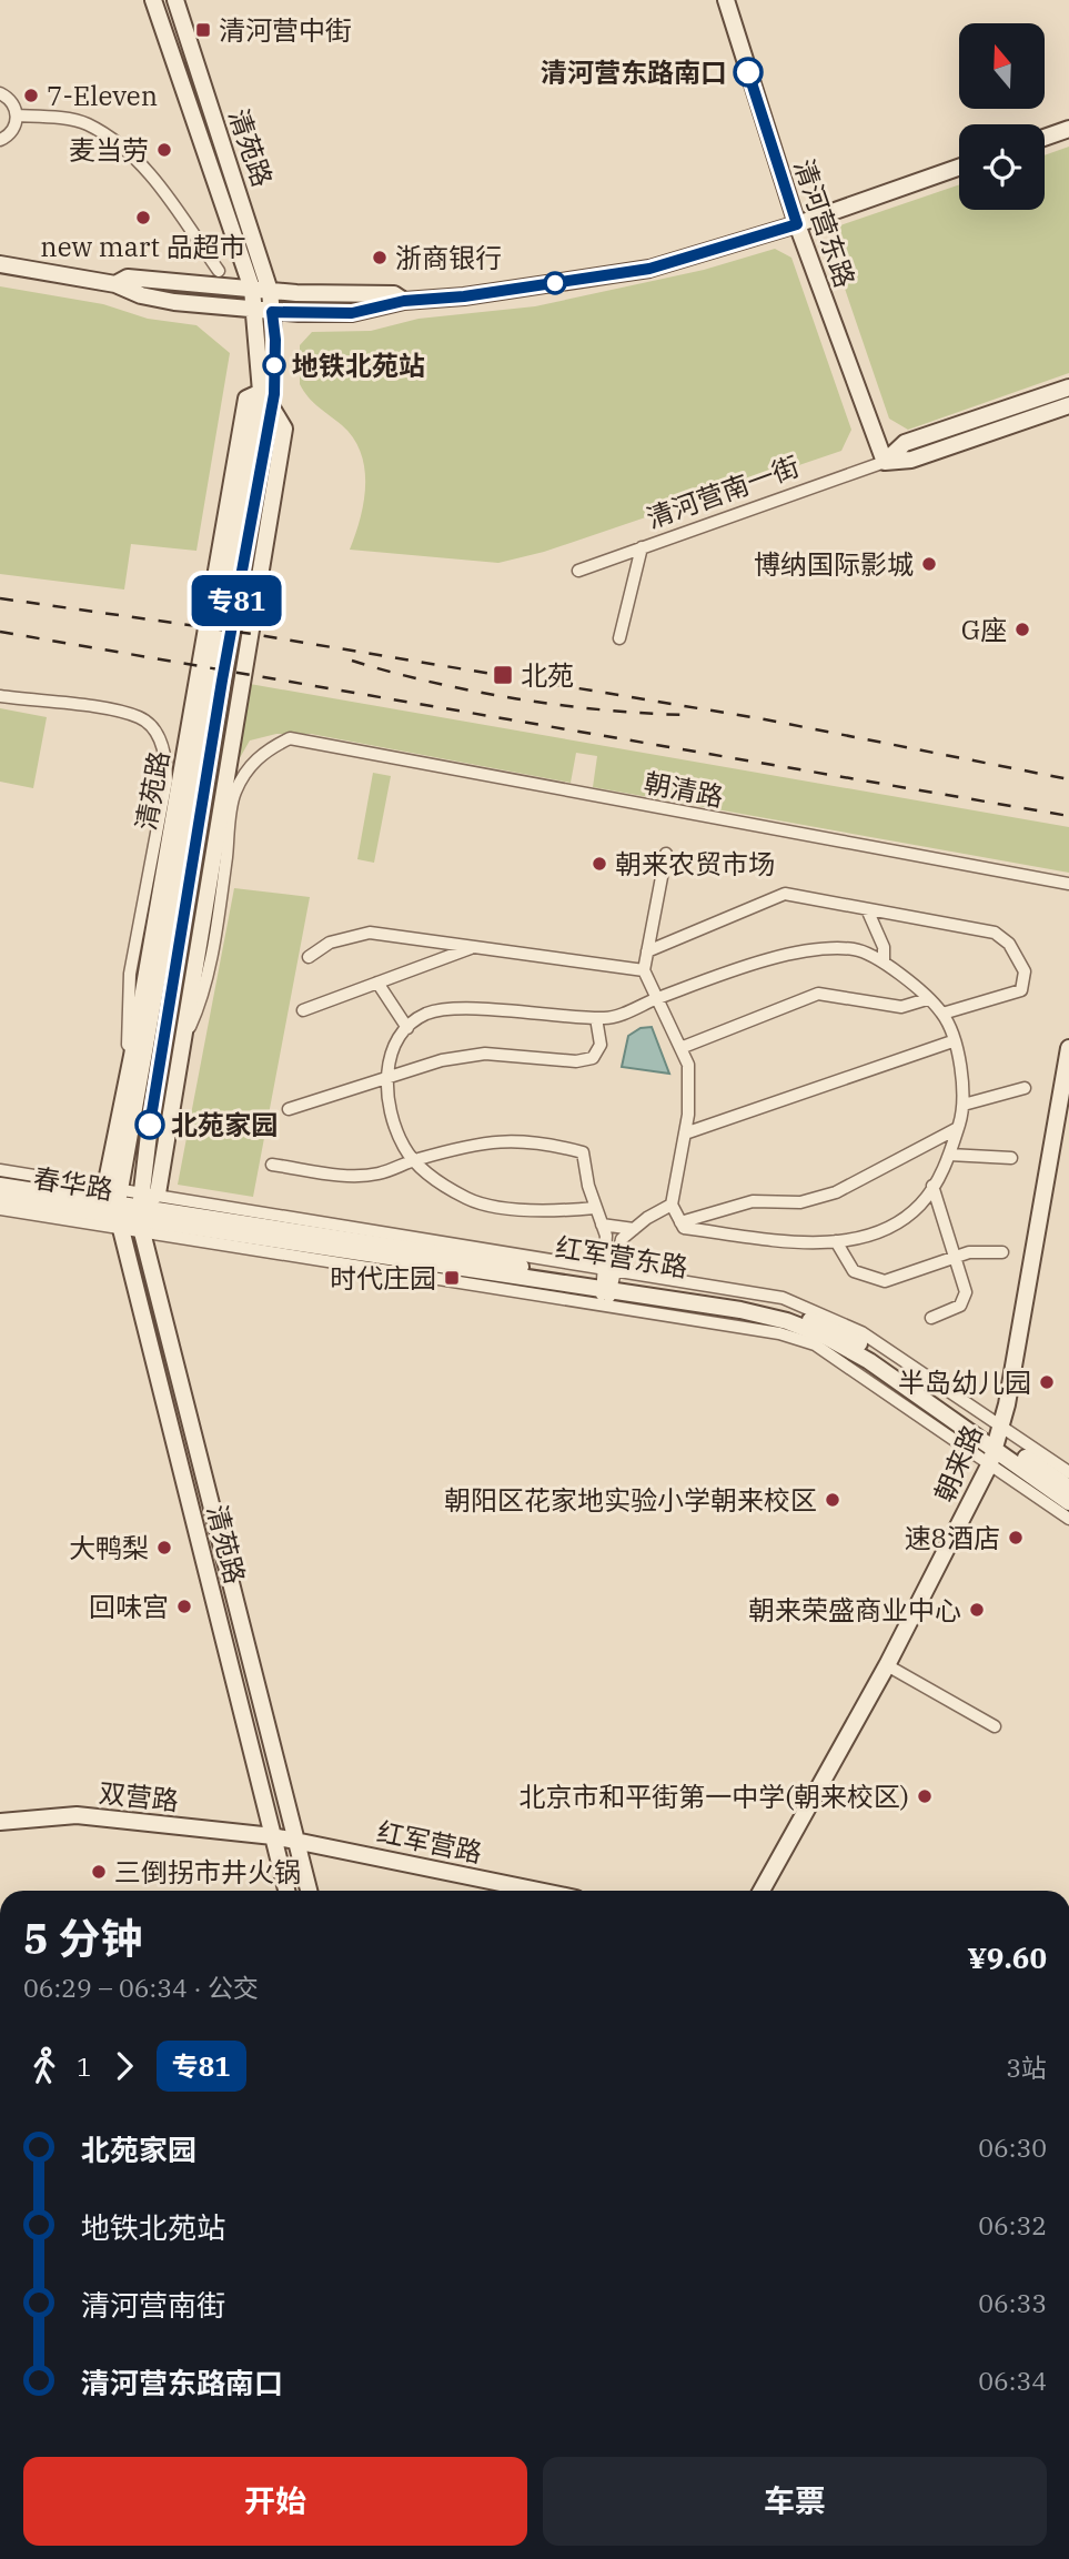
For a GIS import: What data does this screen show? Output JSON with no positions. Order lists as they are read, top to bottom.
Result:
{
  "streets": {
    "street": [
      "清苑路",
      "清河营东路",
      "清河营南一街",
      "朝清路",
      "春华路",
      "红军营东路",
      "朝来路",
      "双营路",
      "红军营路"
    ]
  },
  "crossings": [
    ["清苑路", "朝清路"],
    ["清苑路", "春华路"],
    ["清苑路", "红军营东路"],
    ["清苑路", "双营路"],
    ["清苑路", "红军营路"],
    ["清河营东路", "清河营南一街"],
    ["春华路", "红军营东路"],
    ["红军营东路", "朝来路"],
    ["双营路", "红军营路"]
  ],
  "places": {
    "transit": ["清河营中街", "北苑", "时代庄园"],
    "other": [
      "清河营东路南口",
      "7-Eleven",
      "麦当劳",
      "new mart 品超市",
      "浙商银行",
      "地铁北苑站",
      "博纳国际影城",
      "G座",
      "朝来农贸市场",
      "北苑家园",
      "半岛幼儿园",
      "朝阳区花家地实验小学朝来校区",
      "速8酒店",
      "大鸭梨",
      "回味宫",
      "朝来荣盛商业中心",
      "北京市和平街第一中学(朝来校区)",
      "三倒拐市井火锅"
    ]
  },
  "lines": ["bus line 专81"],
  "north": "top",
  "page": {
    "on_map": "专81",
    "heading": ["5 分钟", "06:29 – 06:34 · 公交", "¥9.60"],
    "legs": ["1", "专81", "3站"],
    "list": [
      {
        "name": "北苑家园",
        "value": "06:30"
      },
      {
        "name": "地铁北苑站",
        "value": "06:32"
      },
      {
        "name": "清河营南街",
        "value": "06:33"
      },
      {
        "name": "清河营东路南口",
        "value": "06:34"
      }
    ],
    "buttons": ["开始", "车票"]
  }
}
